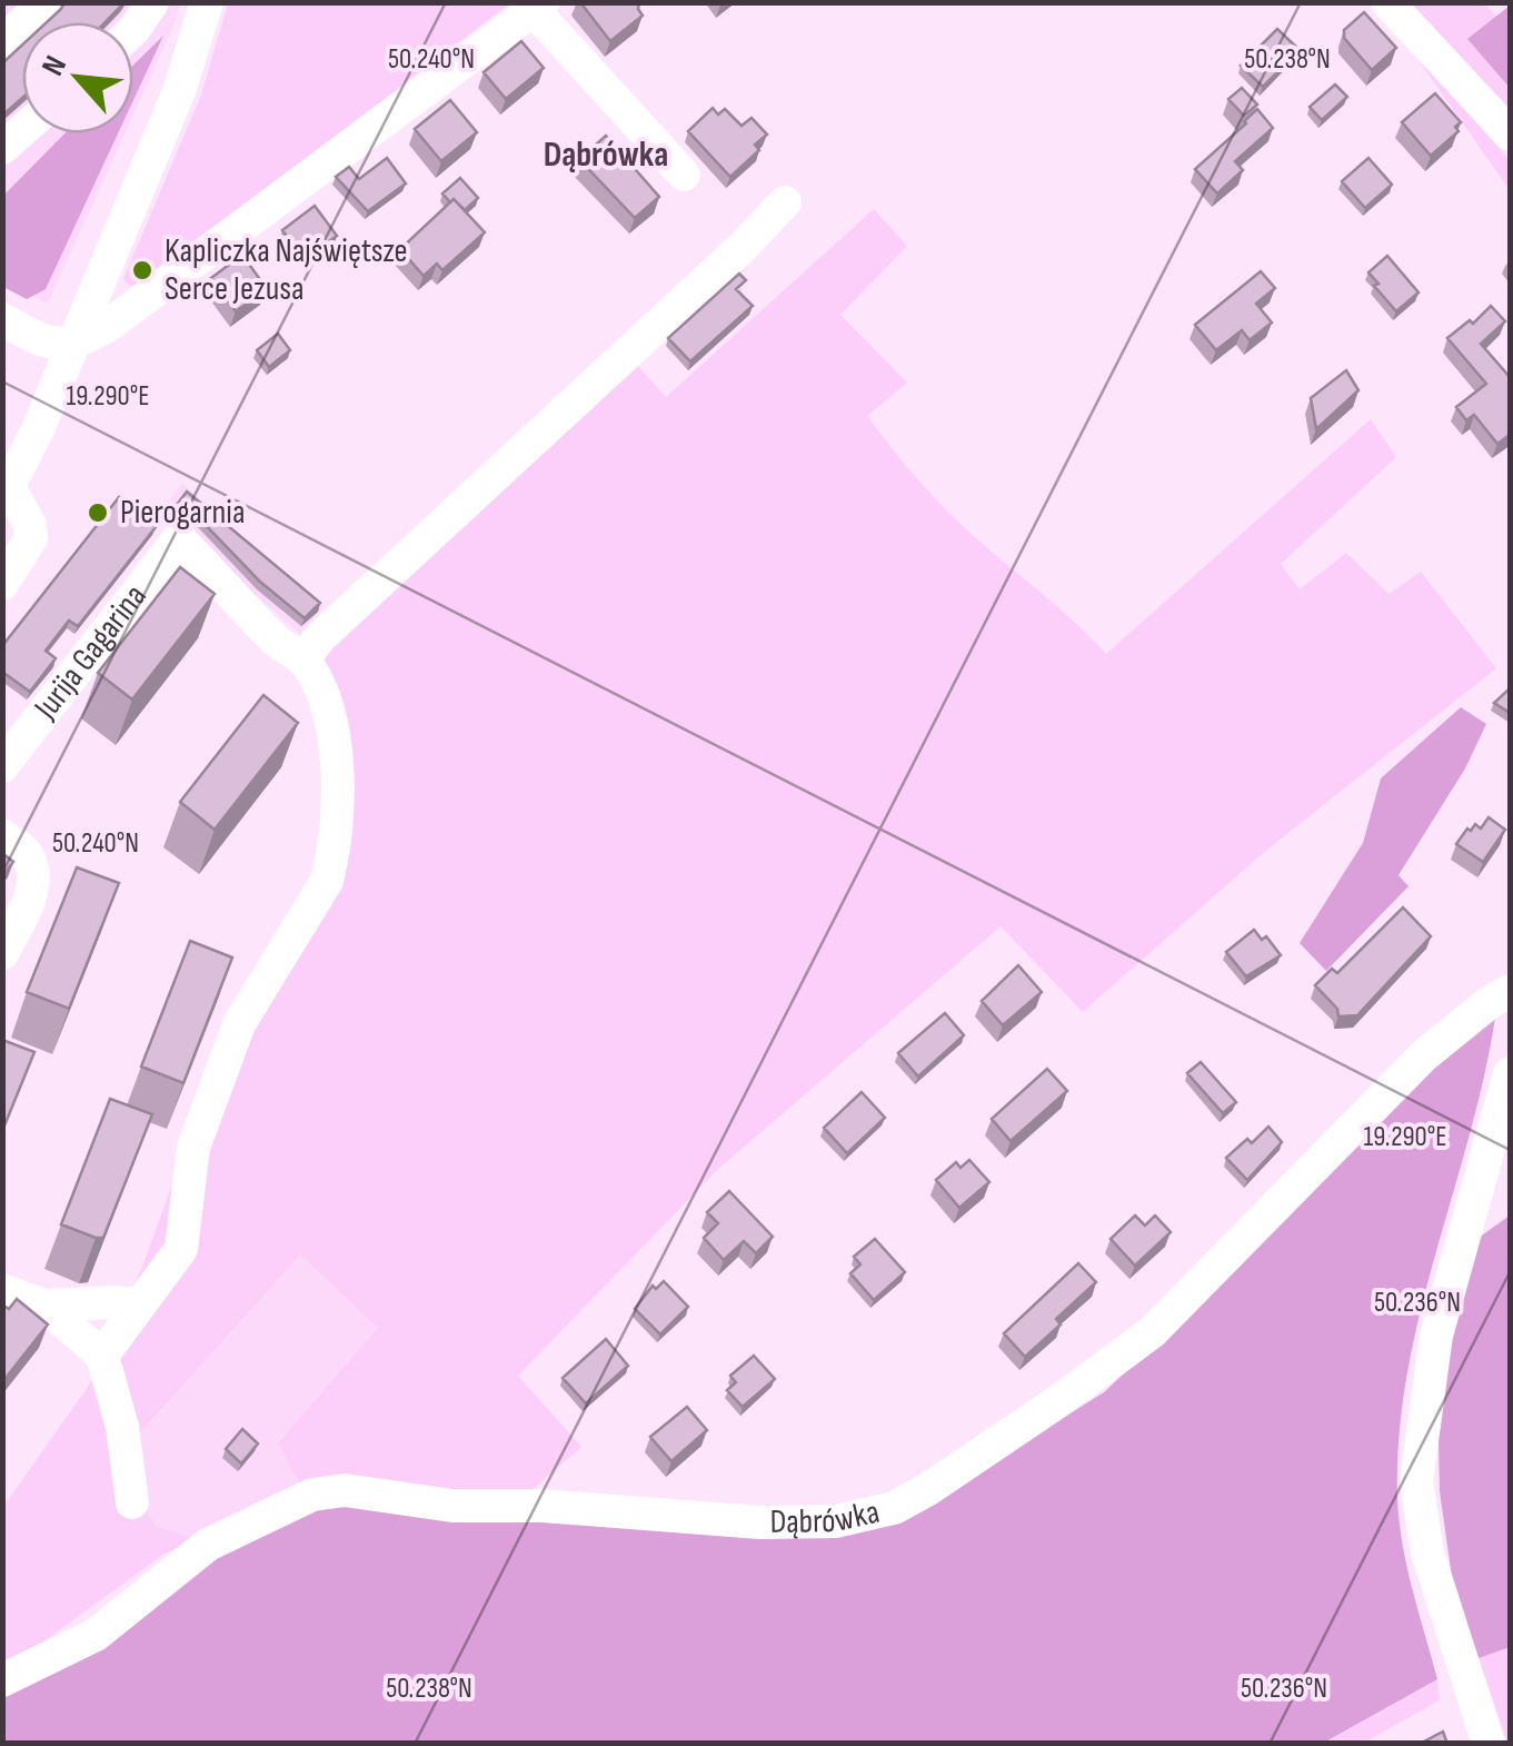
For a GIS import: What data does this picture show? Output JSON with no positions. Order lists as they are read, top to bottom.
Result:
{
  "streets": {
    "street": ["Jurija Gagarina", "Dąbrówka"]
  },
  "districts": ["Dąbrówka"],
  "places": ["Kapliczka Najświętsze Serce Jezusa", "Pierogarnia"],
  "north": "top left",
  "coordinates": [
    "50.240°N",
    "50.238°N",
    "19.290°E",
    "50.236°N"
  ]
}
